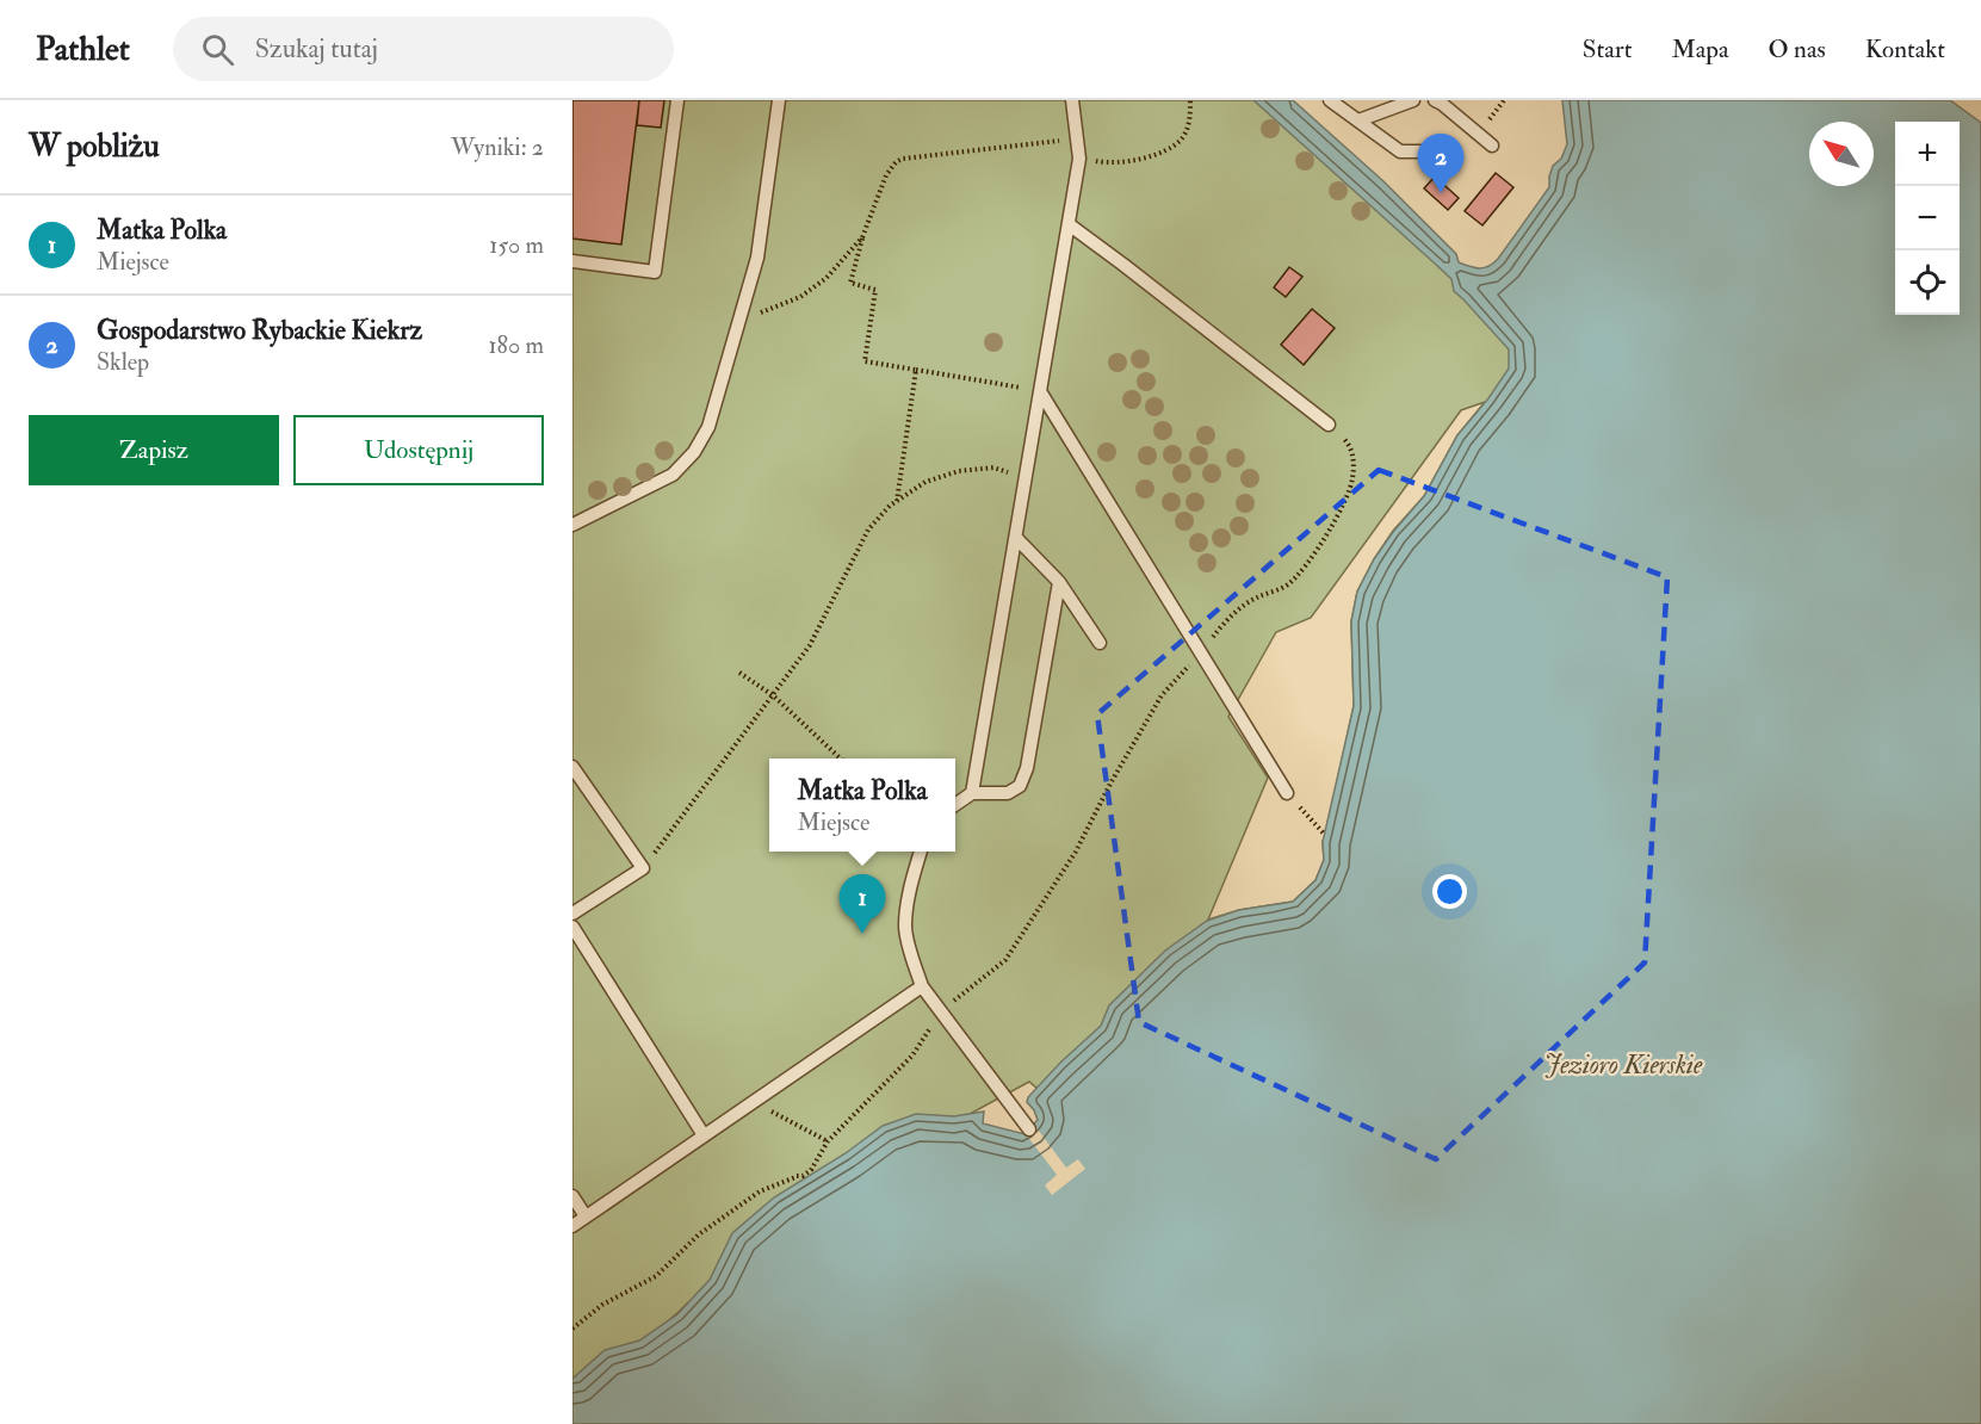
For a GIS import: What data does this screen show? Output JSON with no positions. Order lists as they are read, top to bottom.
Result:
{
  "water": ["Jezioro Kierskie"],
  "north": "top left",
  "page": {
    "header": "Pathlet",
    "search": "Szukaj tutaj",
    "nav": [
      "Start",
      "Mapa",
      "O nas",
      "Kontakt"
    ],
    "heading": ["W pobliżu", "Wyniki: 2"],
    "map_buttons": ["+", "−"],
    "pins": ["2", "1"],
    "list": [
      {
        "mark": "1",
        "name": "Matka Polka",
        "note": "Miejsce",
        "value": "150 m"
      },
      {
        "mark": "2",
        "name": "Gospodarstwo Rybackie Kiekrz",
        "note": "Sklep",
        "value": "180 m"
      }
    ],
    "buttons": ["Zapisz", "Udostępnij"],
    "popup": ["Matka Polka", "Miejsce"]
  }
}
